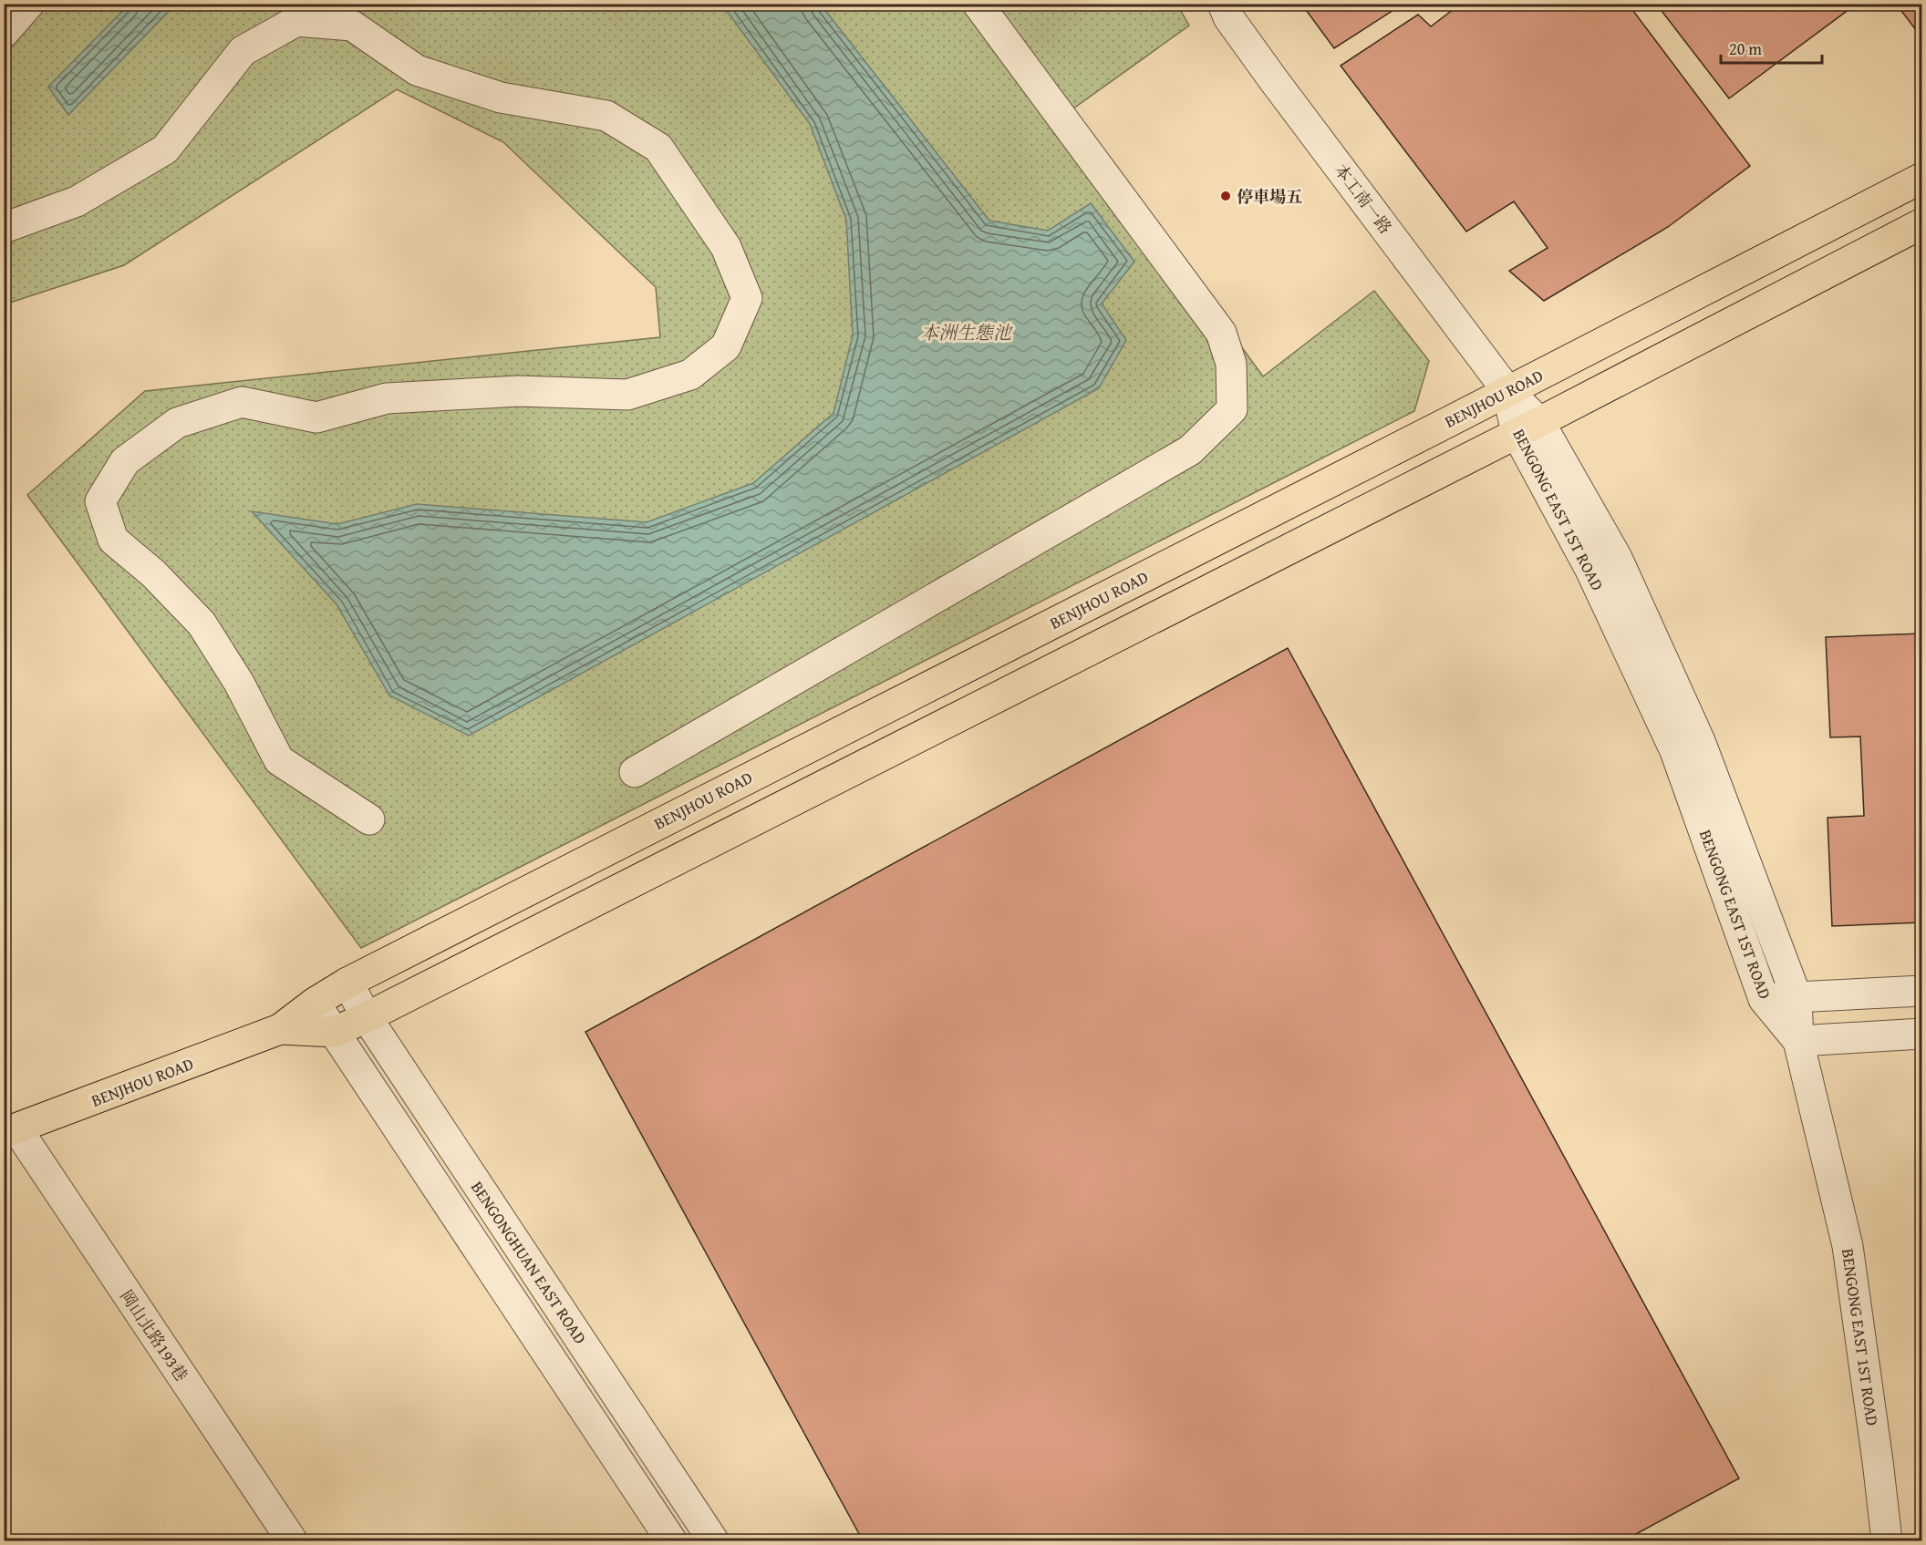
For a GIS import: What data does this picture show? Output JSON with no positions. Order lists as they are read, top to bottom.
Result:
{
  "streets": {
    "main road": ["BENJHOU ROAD"],
    "street": [
      "本工南一路",
      "BENGONG EAST 1ST ROAD",
      "BENGONGHUAN EAST ROAD",
      "岡山北路193巷"
    ]
  },
  "crossings": [
    ["本工南一路", "BENJHOU ROAD"],
    ["本工南一路", "BENGONG EAST 1ST ROAD"],
    ["BENJHOU ROAD", "BENGONG EAST 1ST ROAD"],
    ["BENJHOU ROAD", "BENGONGHUAN EAST ROAD"],
    ["BENJHOU ROAD", "岡山北路193巷"]
  ],
  "water": ["本洲生態池"],
  "places": ["停車場五"],
  "scale_bar": "20 m"
}
